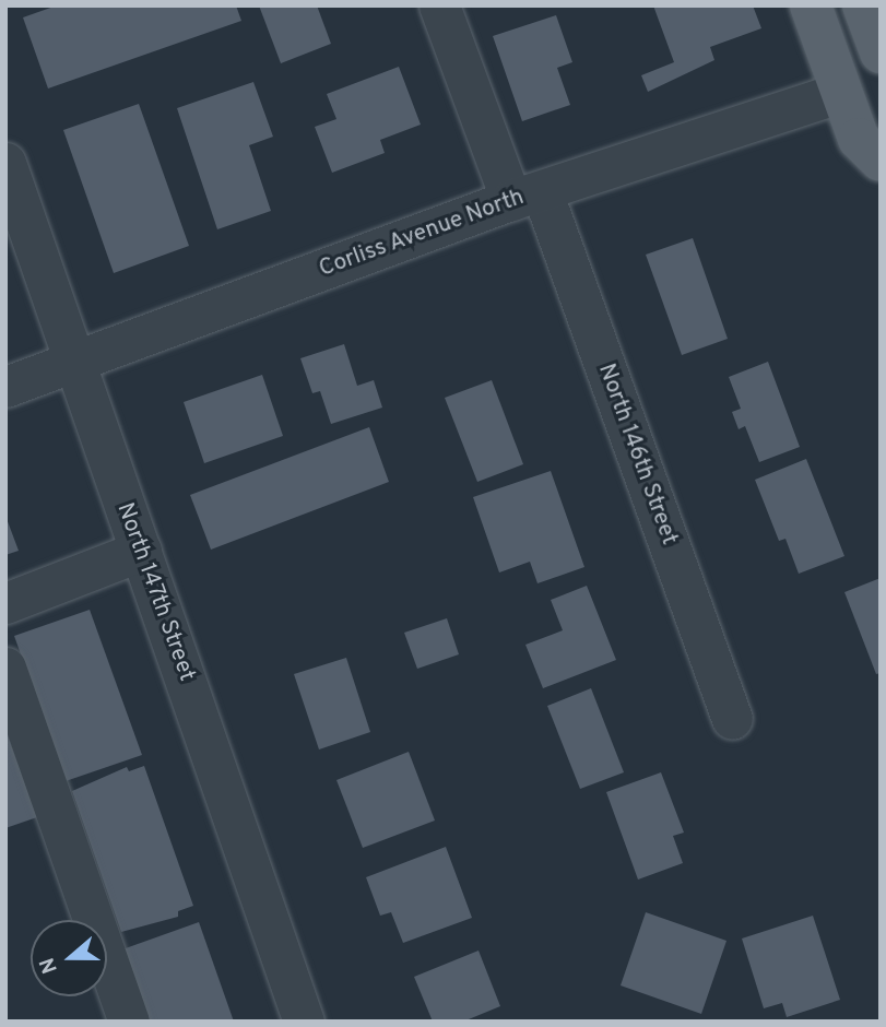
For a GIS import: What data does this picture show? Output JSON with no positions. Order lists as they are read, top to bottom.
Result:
{
  "streets": {
    "street": ["Corliss Avenue North", "North 146th Street", "North 147th Street"]
  },
  "crossings": [
    ["Corliss Avenue North", "North 146th Street"],
    ["Corliss Avenue North", "North 147th Street"]
  ],
  "north": "left"
}
